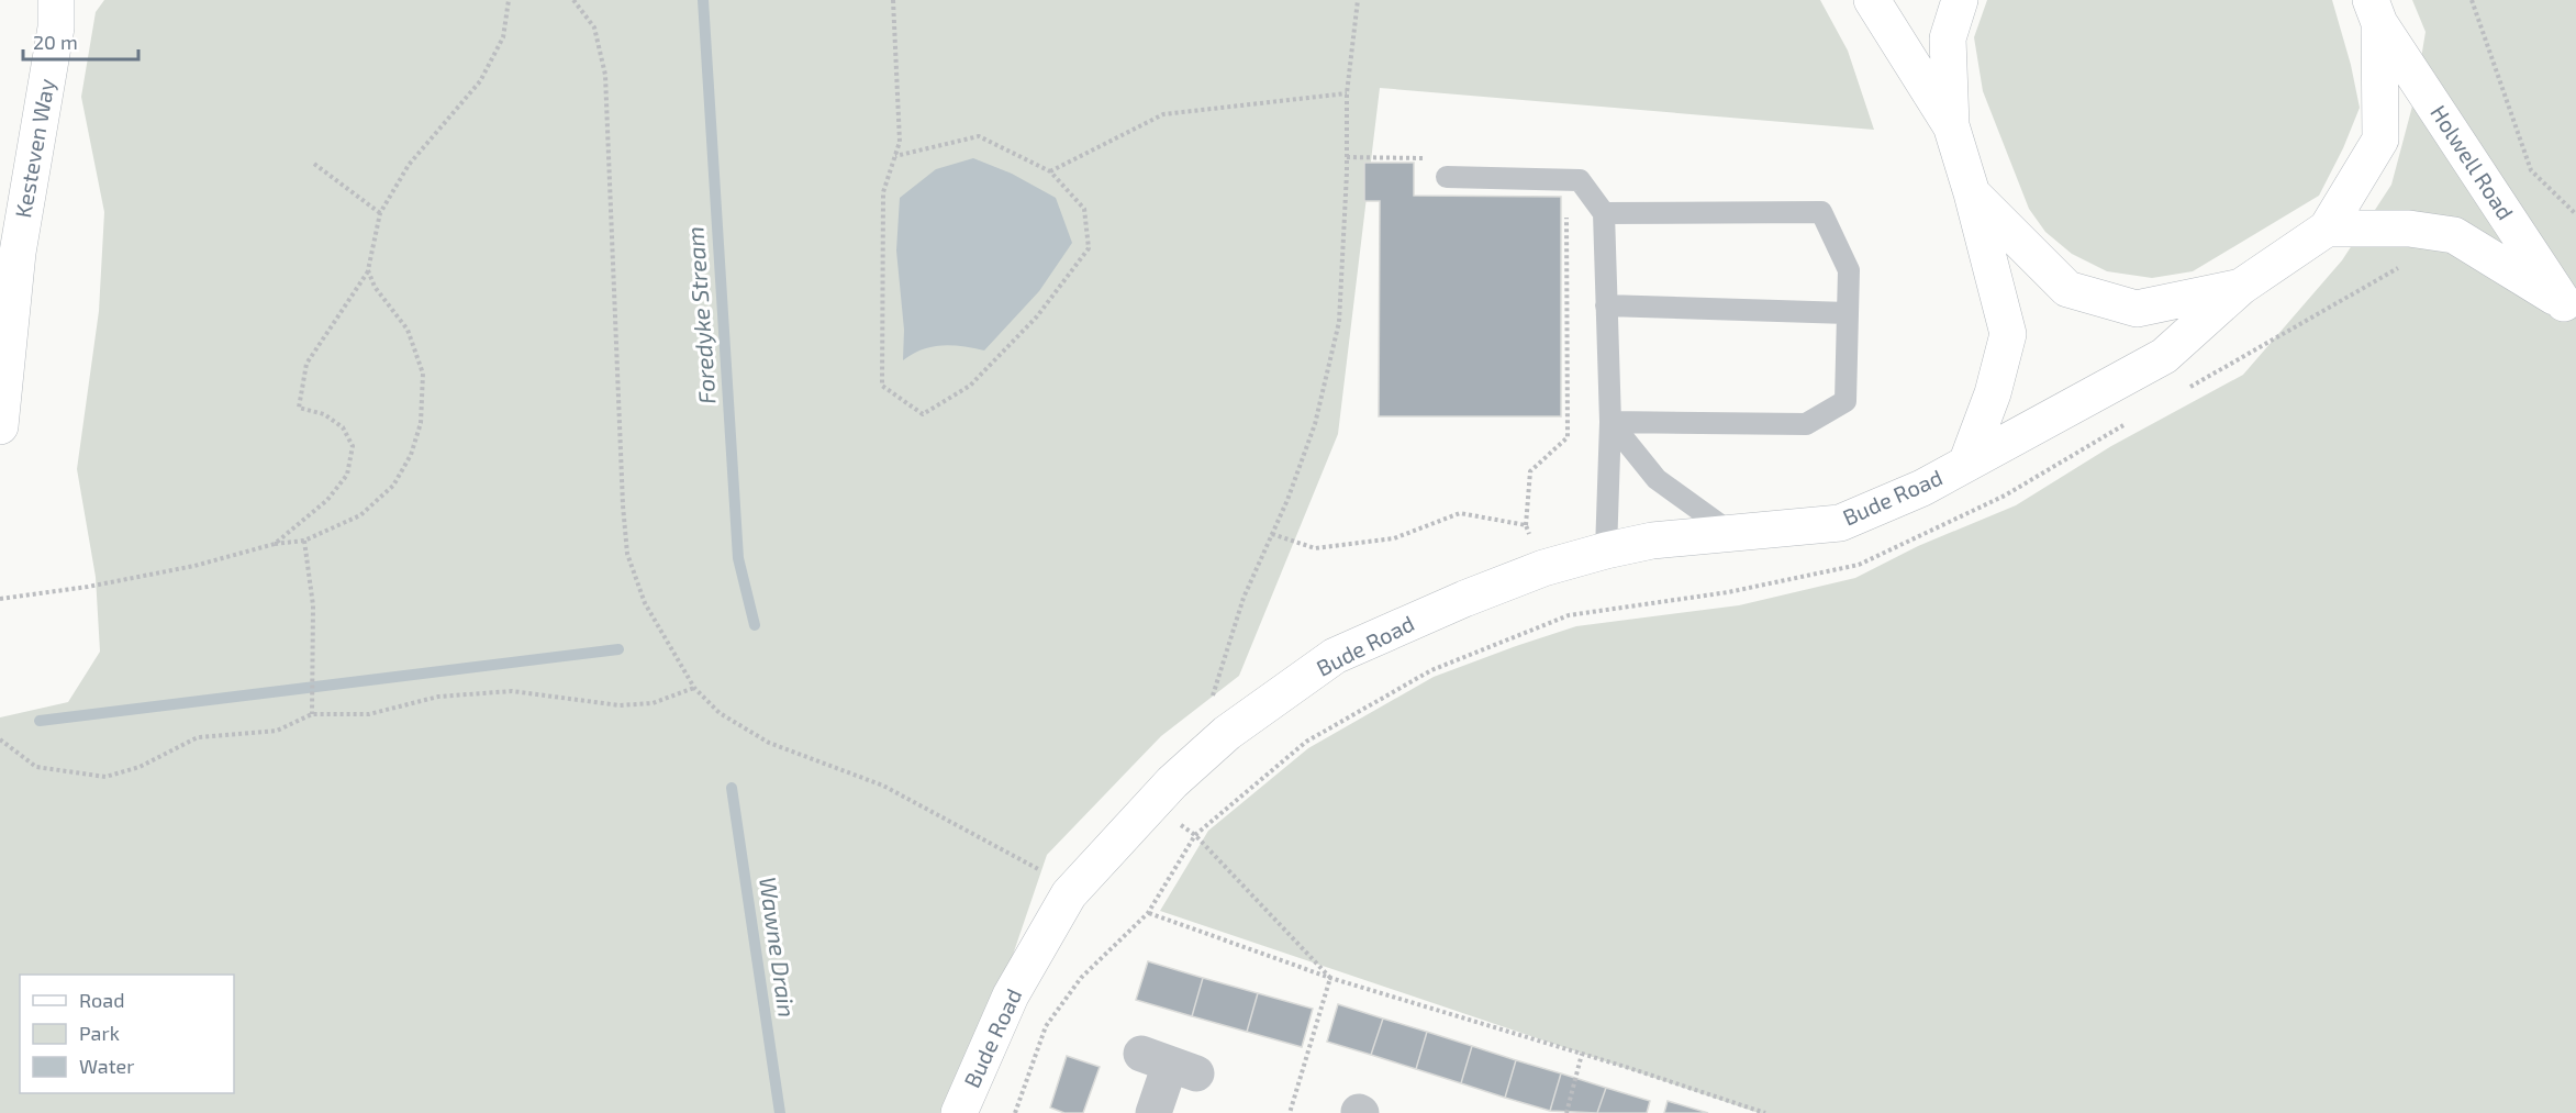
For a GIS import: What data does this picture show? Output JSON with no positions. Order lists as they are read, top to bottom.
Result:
{
  "streets": {
    "street": ["Kesteven Way", "Holwell Road", "Bude Road"]
  },
  "crossings": [
    ["Holwell Road", "Bude Road"]
  ],
  "water": ["Foredyke Stream", "Wawne Drain"],
  "legend": ["Road", "Park", "Water"],
  "scale_bar": "20 m"
}
